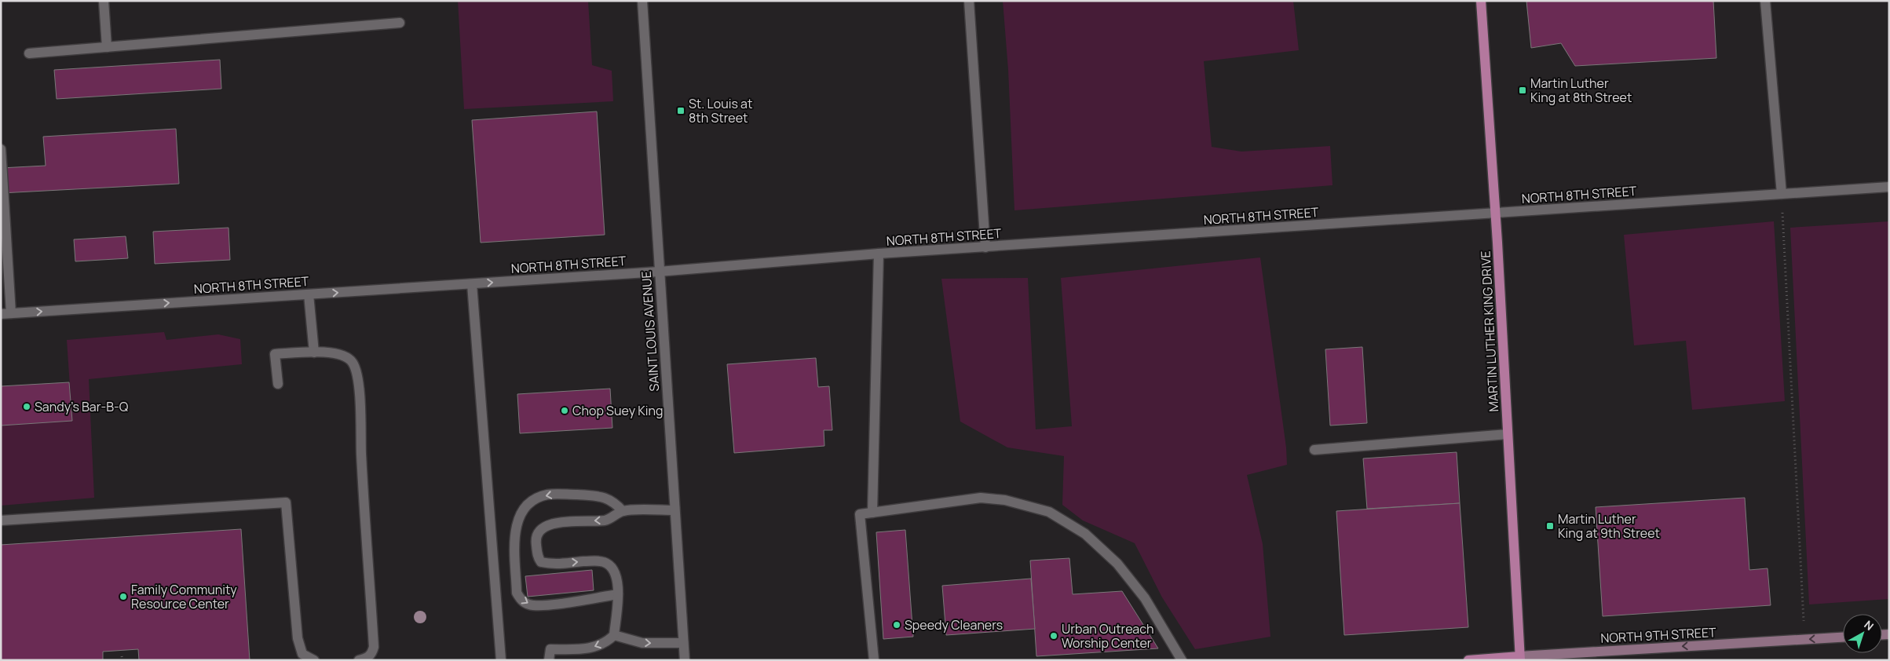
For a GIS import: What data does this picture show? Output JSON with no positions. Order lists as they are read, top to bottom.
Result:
{
  "streets": {
    "main road": ["MARTIN LUTHER KING DRIVE", "NORTH 9TH STREET"],
    "street": ["NORTH 8TH STREET", "SAINT LOUIS AVENUE"]
  },
  "crossings": [
    ["NORTH 8TH STREET", "SAINT LOUIS AVENUE"],
    ["NORTH 8TH STREET", "MARTIN LUTHER KING DRIVE"],
    ["MARTIN LUTHER KING DRIVE", "NORTH 9TH STREET"]
  ],
  "one_way": ["NORTH 9TH STREET"],
  "places": {
    "transit": ["Martin Luther King at 8th Street", "St. Louis at 8th Street", "Martin Luther King at 9th Street"],
    "other": [
      "Sandy's Bar-B-Q",
      "Chop Suey King",
      "Family Community Resource Center",
      "Speedy Cleaners",
      "Urban Outreach Worship Center"
    ]
  },
  "north": "top right"
}
